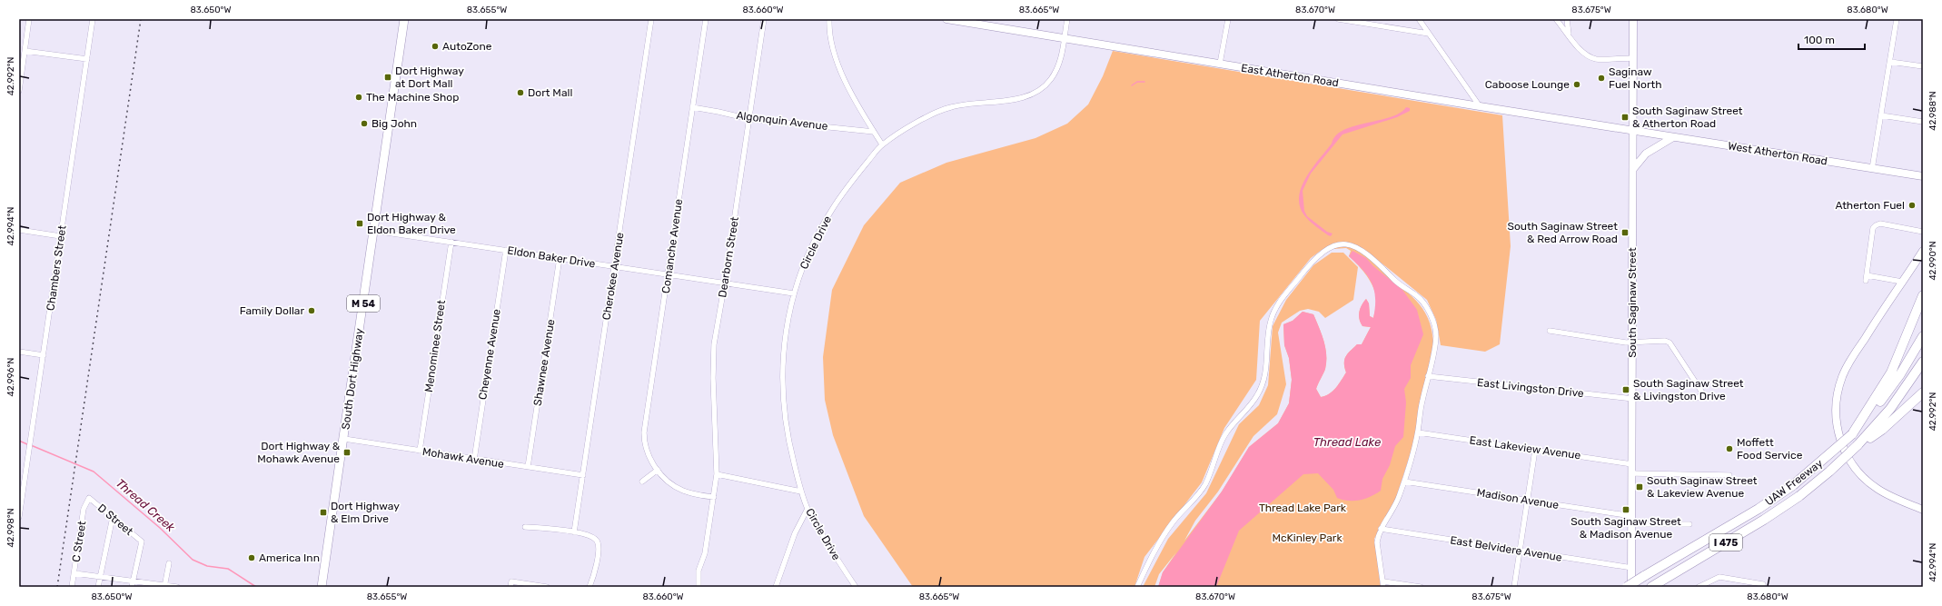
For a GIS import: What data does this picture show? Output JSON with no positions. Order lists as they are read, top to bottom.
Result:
{
  "streets": {
    "highway": ["UAW Freeway", "I 475"],
    "main road": ["M 54", "South Dort Highway"],
    "street": [
      "East Atherton Road",
      "Algonquin Avenue",
      "West Atherton Road",
      "Circle Drive",
      "Comanche Avenue",
      "Eldon Baker Drive",
      "Dearborn Street",
      "Chambers Street",
      "Cherokee Avenue",
      "South Saginaw Street",
      "Menominee Street",
      "Cheyenne Avenue",
      "Shawnee Avenue",
      "East Livingston Drive",
      "East Lakeview Avenue",
      "Mohawk Avenue",
      "Madison Avenue",
      "D Street",
      "C Street",
      "East Belvidere Avenue"
    ]
  },
  "crossings": [
    ["East Atherton Road", "West Atherton Road"],
    ["East Atherton Road", "Circle Drive"],
    ["East Atherton Road", "South Saginaw Street"],
    ["Algonquin Avenue", "Comanche Avenue"],
    ["Algonquin Avenue", "Dearborn Street"],
    ["West Atherton Road", "South Saginaw Street"],
    ["Circle Drive", "Eldon Baker Drive"],
    ["Comanche Avenue", "Eldon Baker Drive"],
    ["Comanche Avenue", "Dearborn Street"],
    ["Eldon Baker Drive", "Dearborn Street"],
    ["Eldon Baker Drive", "Cherokee Avenue"],
    ["Eldon Baker Drive", "Menominee Street"],
    ["Eldon Baker Drive", "Cheyenne Avenue"],
    ["Eldon Baker Drive", "Shawnee Avenue"],
    ["Eldon Baker Drive", "South Dort Highway"],
    ["Cherokee Avenue", "Mohawk Avenue"],
    ["South Saginaw Street", "East Livingston Drive"],
    ["South Saginaw Street", "East Lakeview Avenue"],
    ["South Saginaw Street", "Madison Avenue"],
    ["South Saginaw Street", "East Belvidere Avenue"],
    ["Menominee Street", "Mohawk Avenue"],
    ["Cheyenne Avenue", "Mohawk Avenue"],
    ["Shawnee Avenue", "Mohawk Avenue"],
    ["South Dort Highway", "Mohawk Avenue"],
    ["D Street", "C Street"]
  ],
  "water": ["Thread Lake", "Thread Creek"],
  "parks": ["Thread Lake Park", "McKinley Park"],
  "places": {
    "other": [
      "AutoZone",
      "Saginaw Fuel North",
      "Caboose Lounge",
      "Dort Mall",
      "The Machine Shop",
      "Big John",
      "Atherton Fuel",
      "Family Dollar",
      "Moffett Food Service",
      "America Inn"
    ],
    "transit": [
      "Dort Highway at Dort Mall",
      "South Saginaw Street & Atherton Road",
      "Dort Highway & Eldon Baker Drive",
      "South Saginaw Street & Red Arrow Road",
      "South Saginaw Street & Livingston Drive",
      "Dort Highway & Mohawk Avenue",
      "South Saginaw Street & Lakeview Avenue",
      "South Saginaw Street & Madison Avenue",
      "Dort Highway & Elm Drive"
    ]
  },
  "scale_bar": "100 m",
  "coordinates": [
    "83.650°W",
    "83.655°W",
    "83.660°W",
    "83.665°W",
    "83.670°W",
    "83.675°W",
    "83.680°W",
    "42.992°N",
    "42.988°N",
    "42.994°N",
    "42.990°N",
    "42.996°N",
    "42.998°N"
  ]
}
